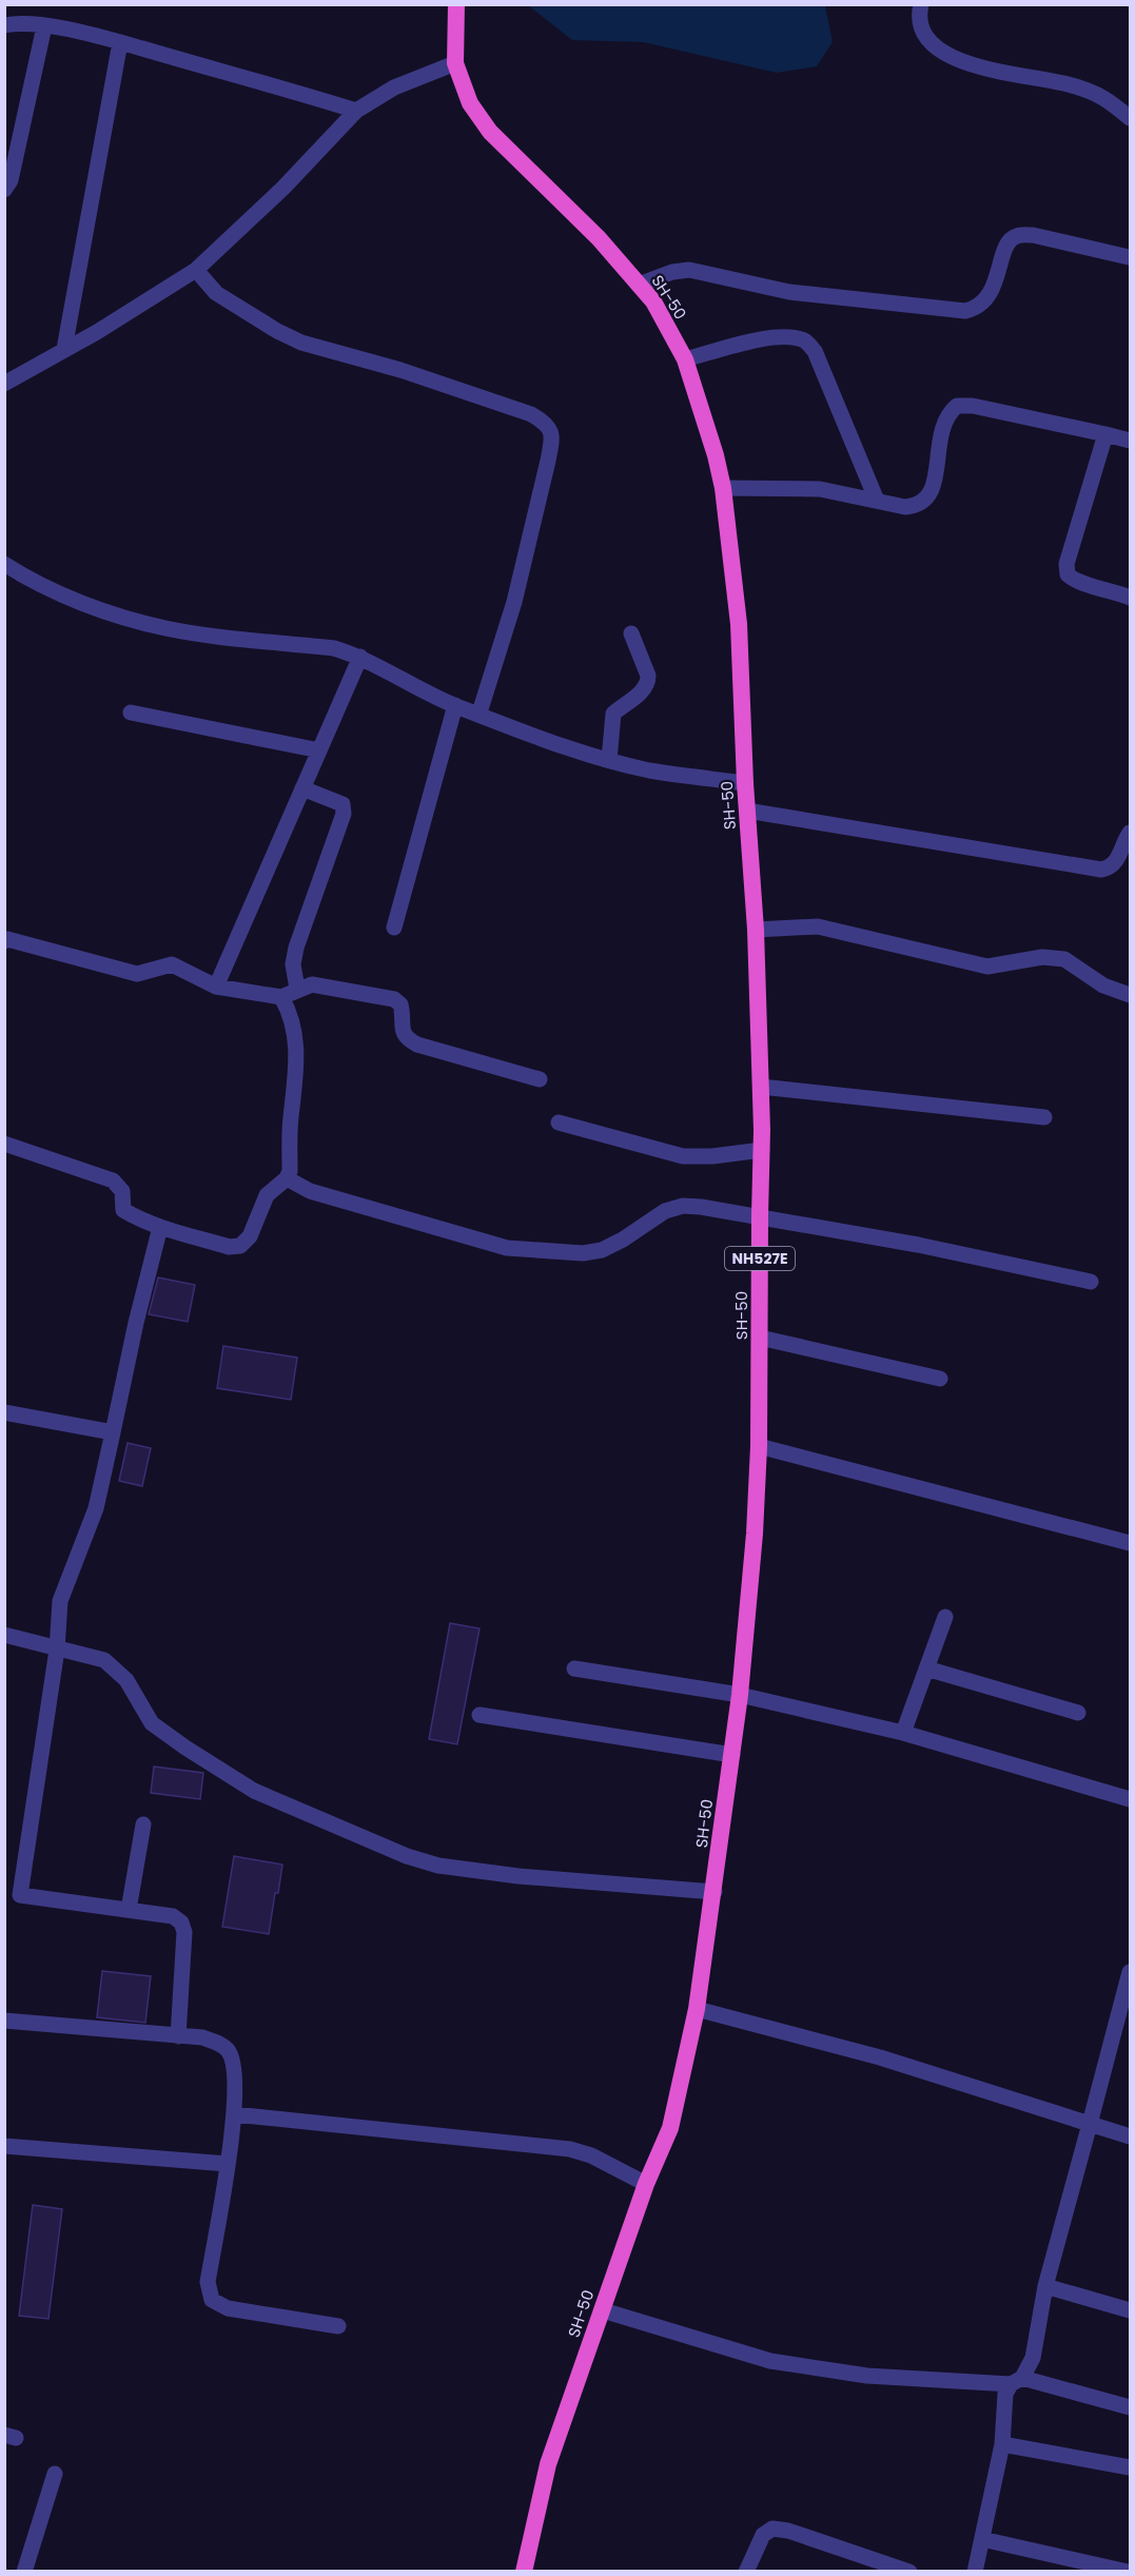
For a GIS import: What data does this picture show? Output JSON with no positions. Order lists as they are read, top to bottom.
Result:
{
  "streets": {
    "highway": ["SH-50", "NH527E"]
  }
}
